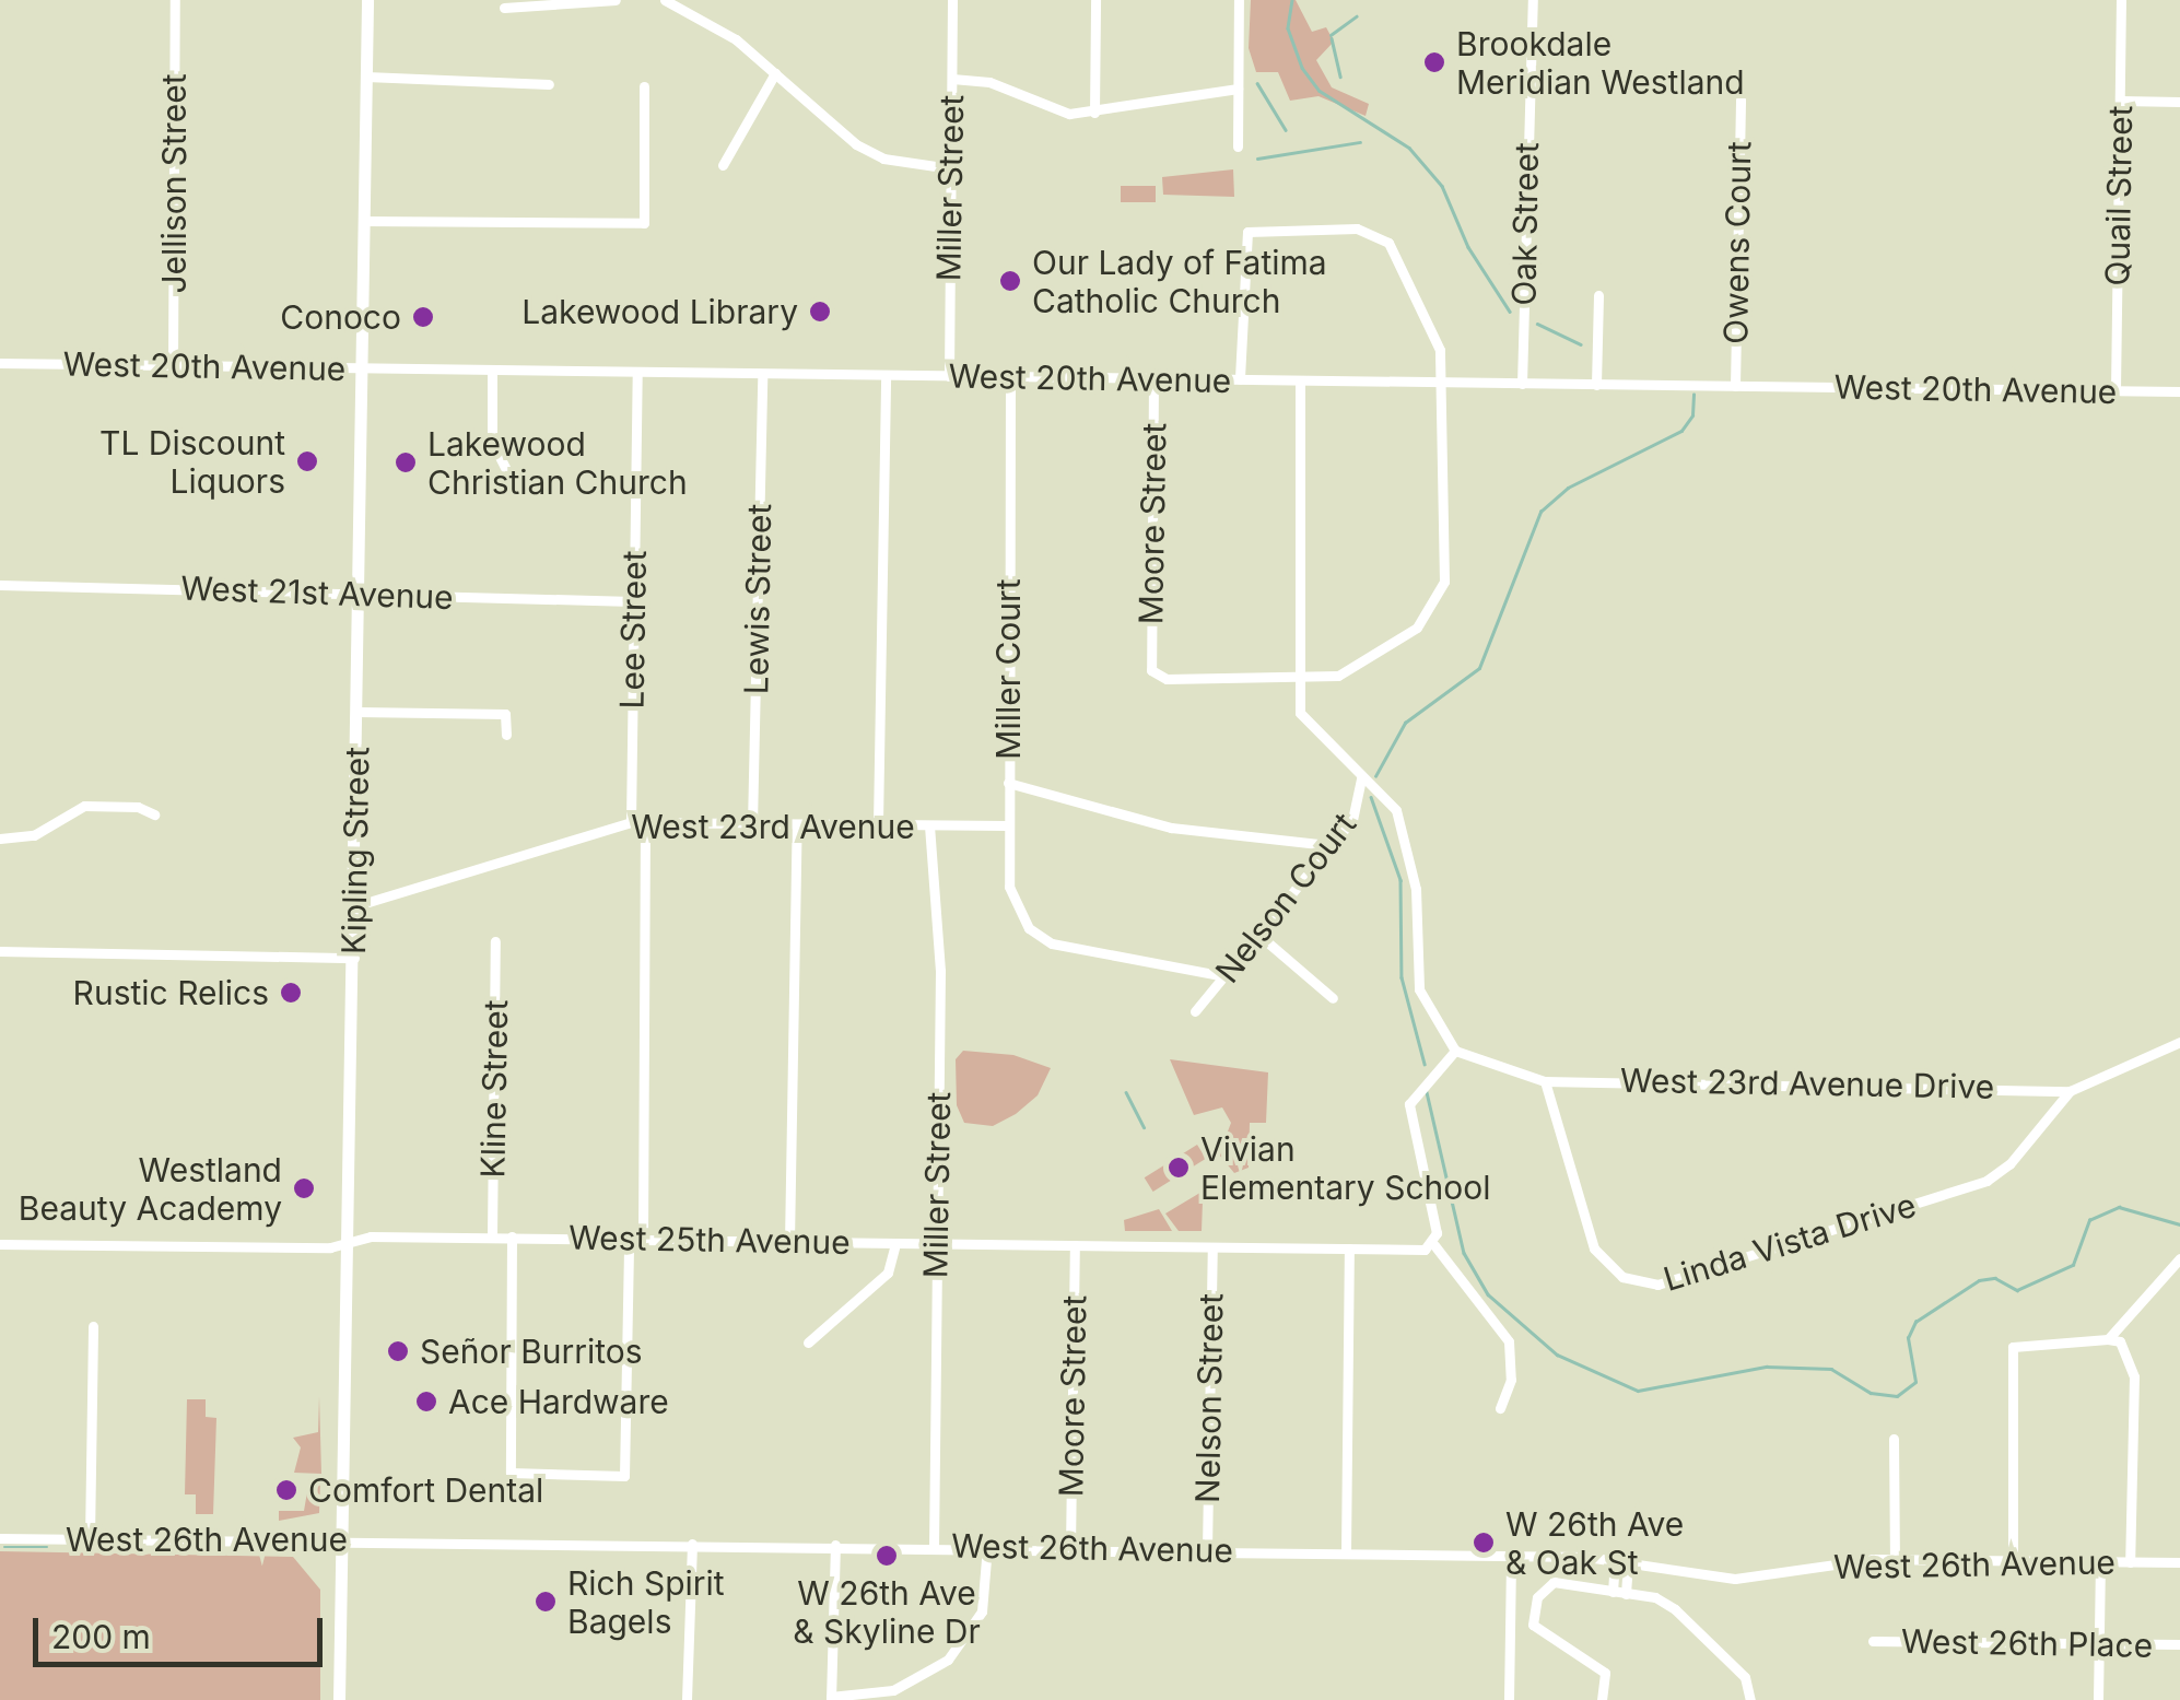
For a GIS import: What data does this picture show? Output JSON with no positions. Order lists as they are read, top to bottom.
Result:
{
  "streets": {
    "main road": ["Kipling Street"],
    "street": [
      "Jellison Street",
      "Miller Street",
      "Quail Street",
      "Oak Street",
      "Owens Court",
      "West 20th Avenue",
      "Moore Street",
      "West 21st Avenue",
      "Lewis Street",
      "Lee Street",
      "Miller Court",
      "West 23rd Avenue",
      "Nelson Court",
      "West 23rd Avenue Drive",
      "Kline Street",
      "West 25th Avenue",
      "Linda Vista Drive",
      "Nelson Street",
      "West 26th Avenue",
      "West 26th Place"
    ]
  },
  "crossings": [
    ["Jellison Street", "West 20th Avenue"],
    ["Miller Street", "West 20th Avenue"],
    ["Miller Street", "West 23rd Avenue"],
    ["Miller Street", "West 25th Avenue"],
    ["Miller Street", "West 26th Avenue"],
    ["Quail Street", "West 20th Avenue"],
    ["Oak Street", "West 20th Avenue"],
    ["Owens Court", "West 20th Avenue"],
    ["West 20th Avenue", "Moore Street"],
    ["West 20th Avenue", "Lewis Street"],
    ["West 20th Avenue", "Lee Street"],
    ["West 20th Avenue", "Miller Court"],
    ["West 20th Avenue", "Kipling Street"],
    ["Moore Street", "West 25th Avenue"],
    ["Moore Street", "West 26th Avenue"],
    ["West 21st Avenue", "Lee Street"],
    ["West 21st Avenue", "Kipling Street"],
    ["Lewis Street", "West 23rd Avenue"],
    ["Lee Street", "West 23rd Avenue"],
    ["Miller Court", "West 23rd Avenue"],
    ["Miller Court", "Nelson Court"],
    ["West 23rd Avenue", "Kipling Street"],
    ["Kipling Street", "West 25th Avenue"],
    ["Kipling Street", "West 26th Avenue"],
    ["West 23rd Avenue Drive", "Linda Vista Drive"],
    ["Kline Street", "West 25th Avenue"],
    ["West 25th Avenue", "Nelson Street"],
    ["Nelson Street", "West 26th Avenue"]
  ],
  "places": [
    "Brookdale Meridian Westland",
    "Our Lady of Fatima Catholic Church",
    "Lakewood Library",
    "Conoco",
    "TL Discount Liquors",
    "Lakewood Christian Church",
    "Rustic Relics",
    "Vivian Elementary School",
    "Westland Beauty Academy",
    "Señor Burritos",
    "Ace Hardware",
    "Comfort Dental",
    "W 26th Ave & Oak St",
    "W 26th Ave & Skyline Dr",
    "Rich Spirit Bagels"
  ],
  "scale_bar": "200 m"
}
